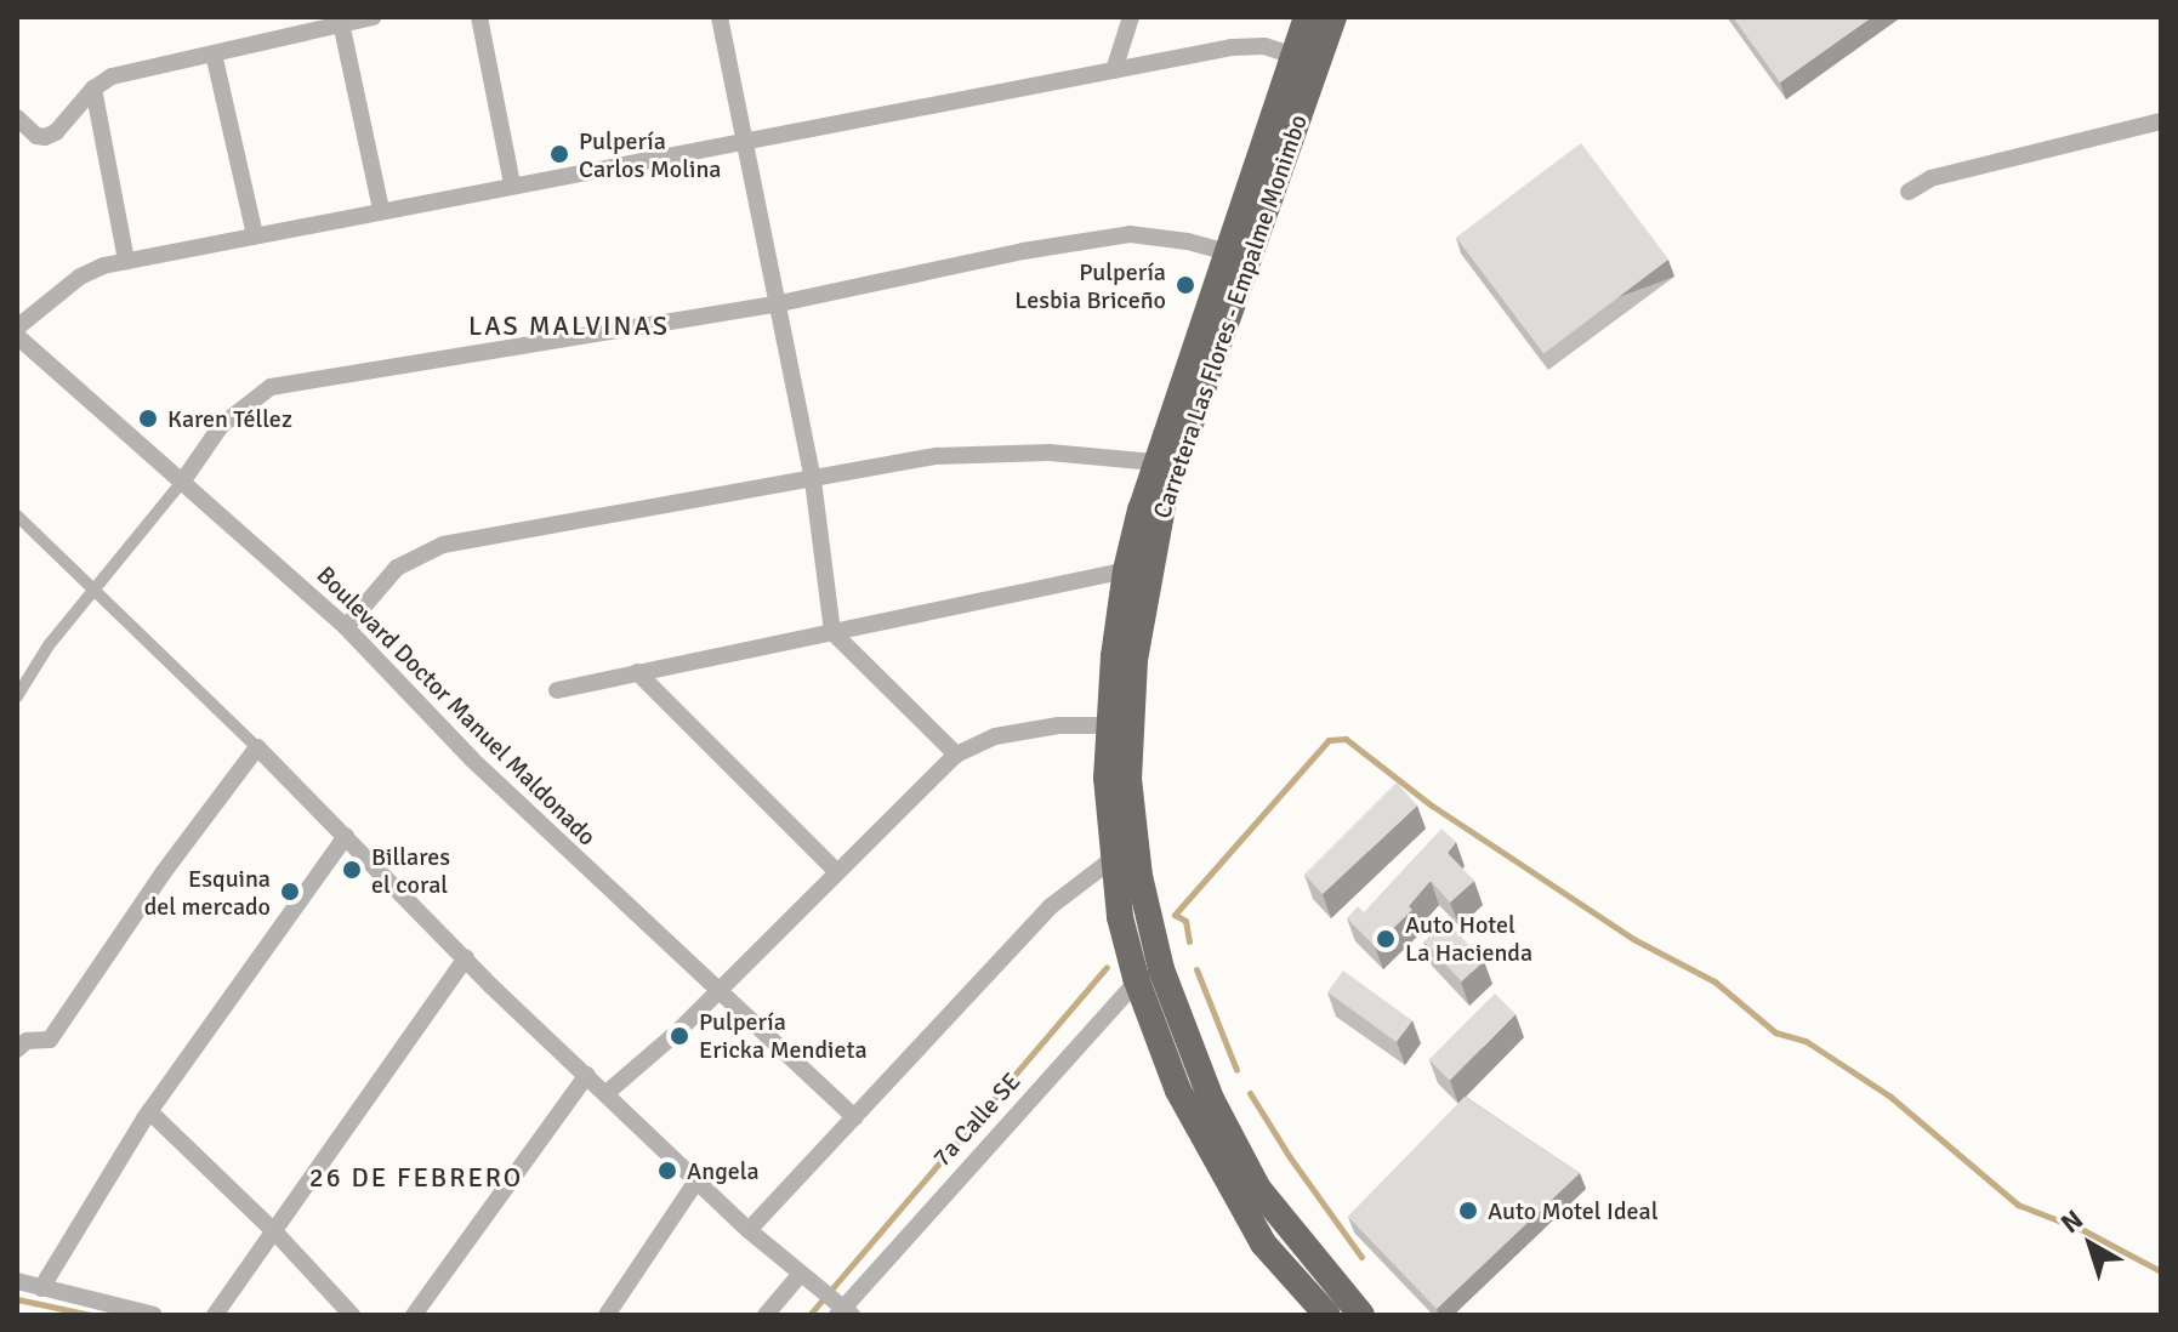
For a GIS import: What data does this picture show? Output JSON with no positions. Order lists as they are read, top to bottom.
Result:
{
  "streets": {
    "highway": ["Carretera Las Flores - Empalme Monimbo"],
    "street": ["Boulevard Doctor Manuel Maldonado", "7a Calle SE"]
  },
  "crossings": [
    ["Carretera Las Flores - Empalme Monimbo", "7a Calle SE"]
  ],
  "districts": ["LAS MALVINAS", "26 DE FEBRERO"],
  "places": [
    "Pulpería Carlos Molina",
    "Pulpería Lesbia Briceño",
    "Karen Téllez",
    "Billares el coral",
    "Esquina del mercado",
    "Auto Hotel La Hacienda",
    "Pulpería Ericka Mendieta",
    "Angela",
    "Auto Motel Ideal"
  ],
  "north": "top left"
}
